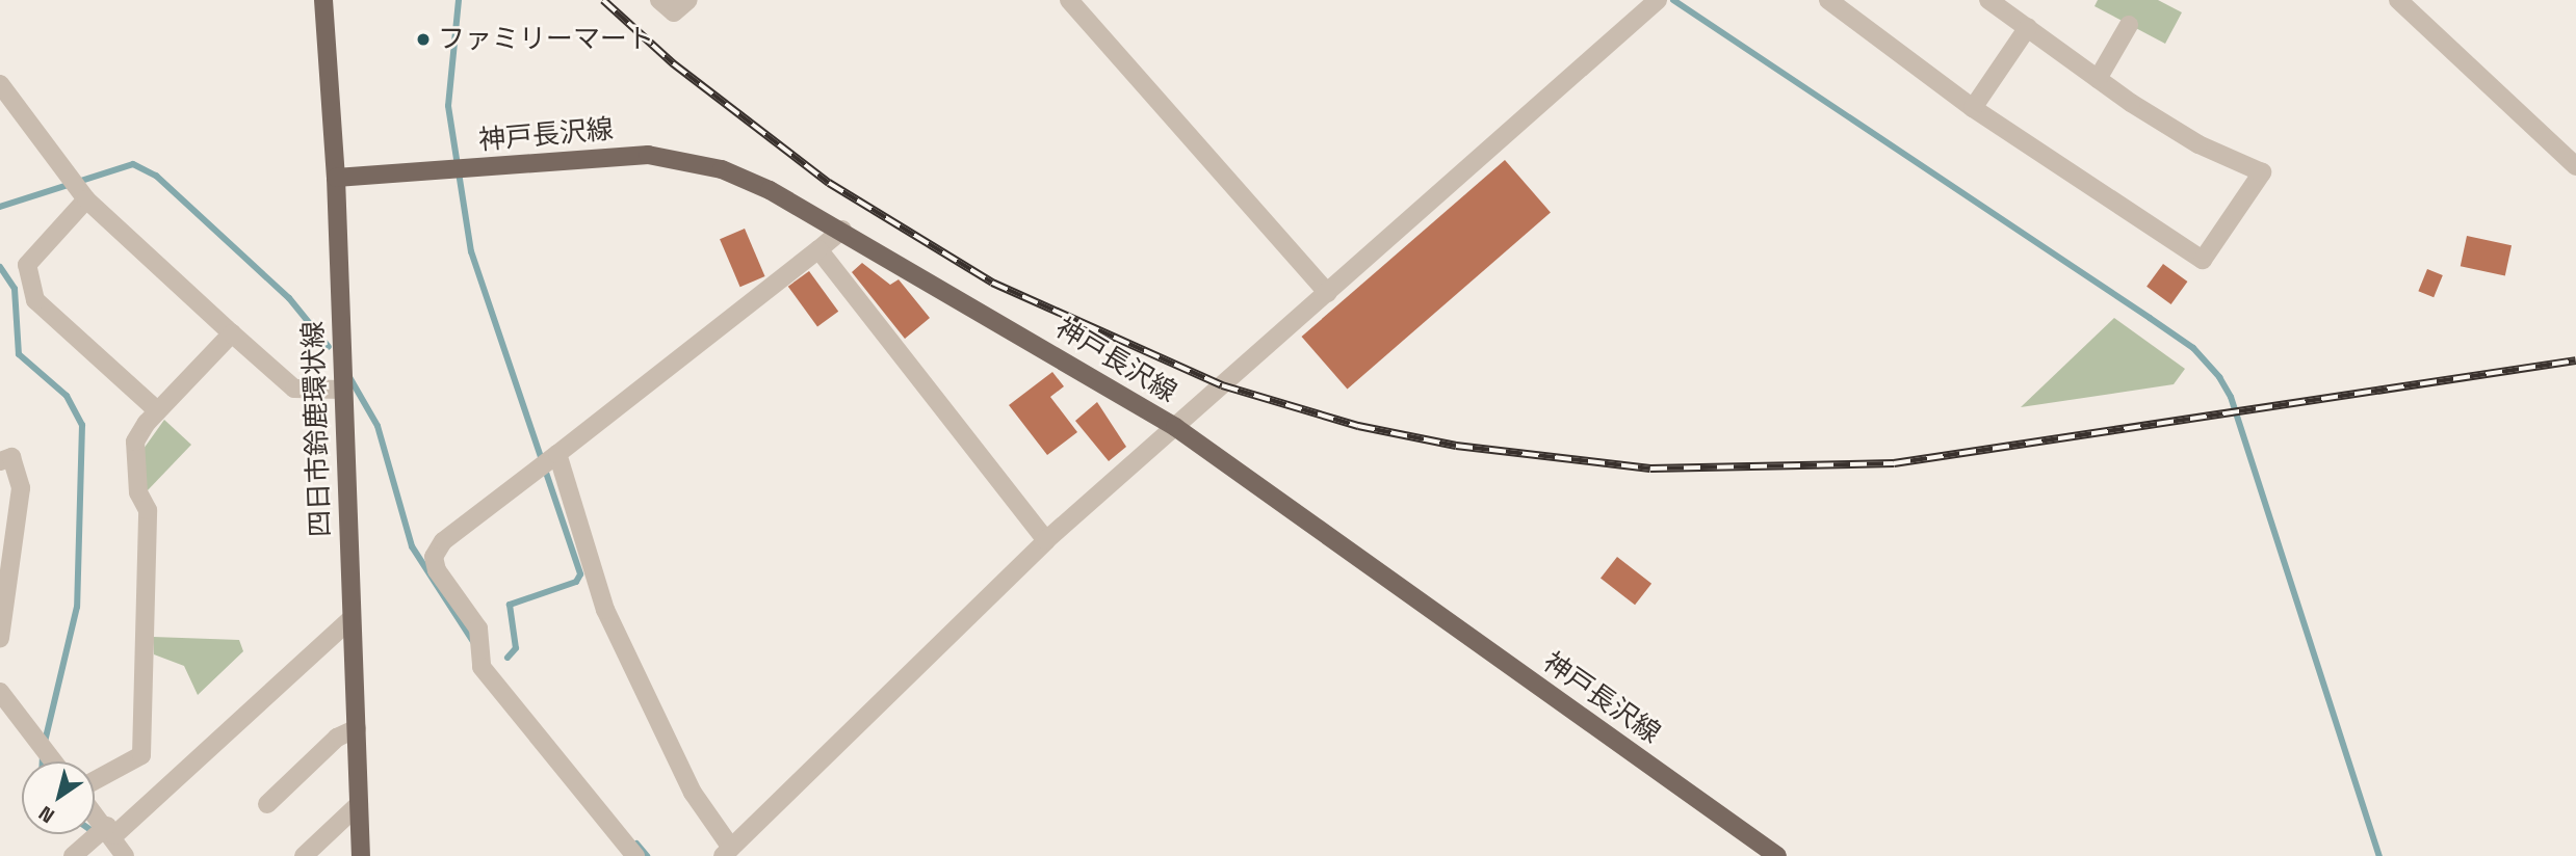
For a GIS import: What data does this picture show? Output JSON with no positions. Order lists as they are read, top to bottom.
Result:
{
  "streets": {
    "main road": ["神戸長沢線", "四日市鈴鹿環状線"]
  },
  "crossings": [
    ["神戸長沢線", "四日市鈴鹿環状線"]
  ],
  "places": ["ファミリーマート"],
  "north": "bottom left"
}
